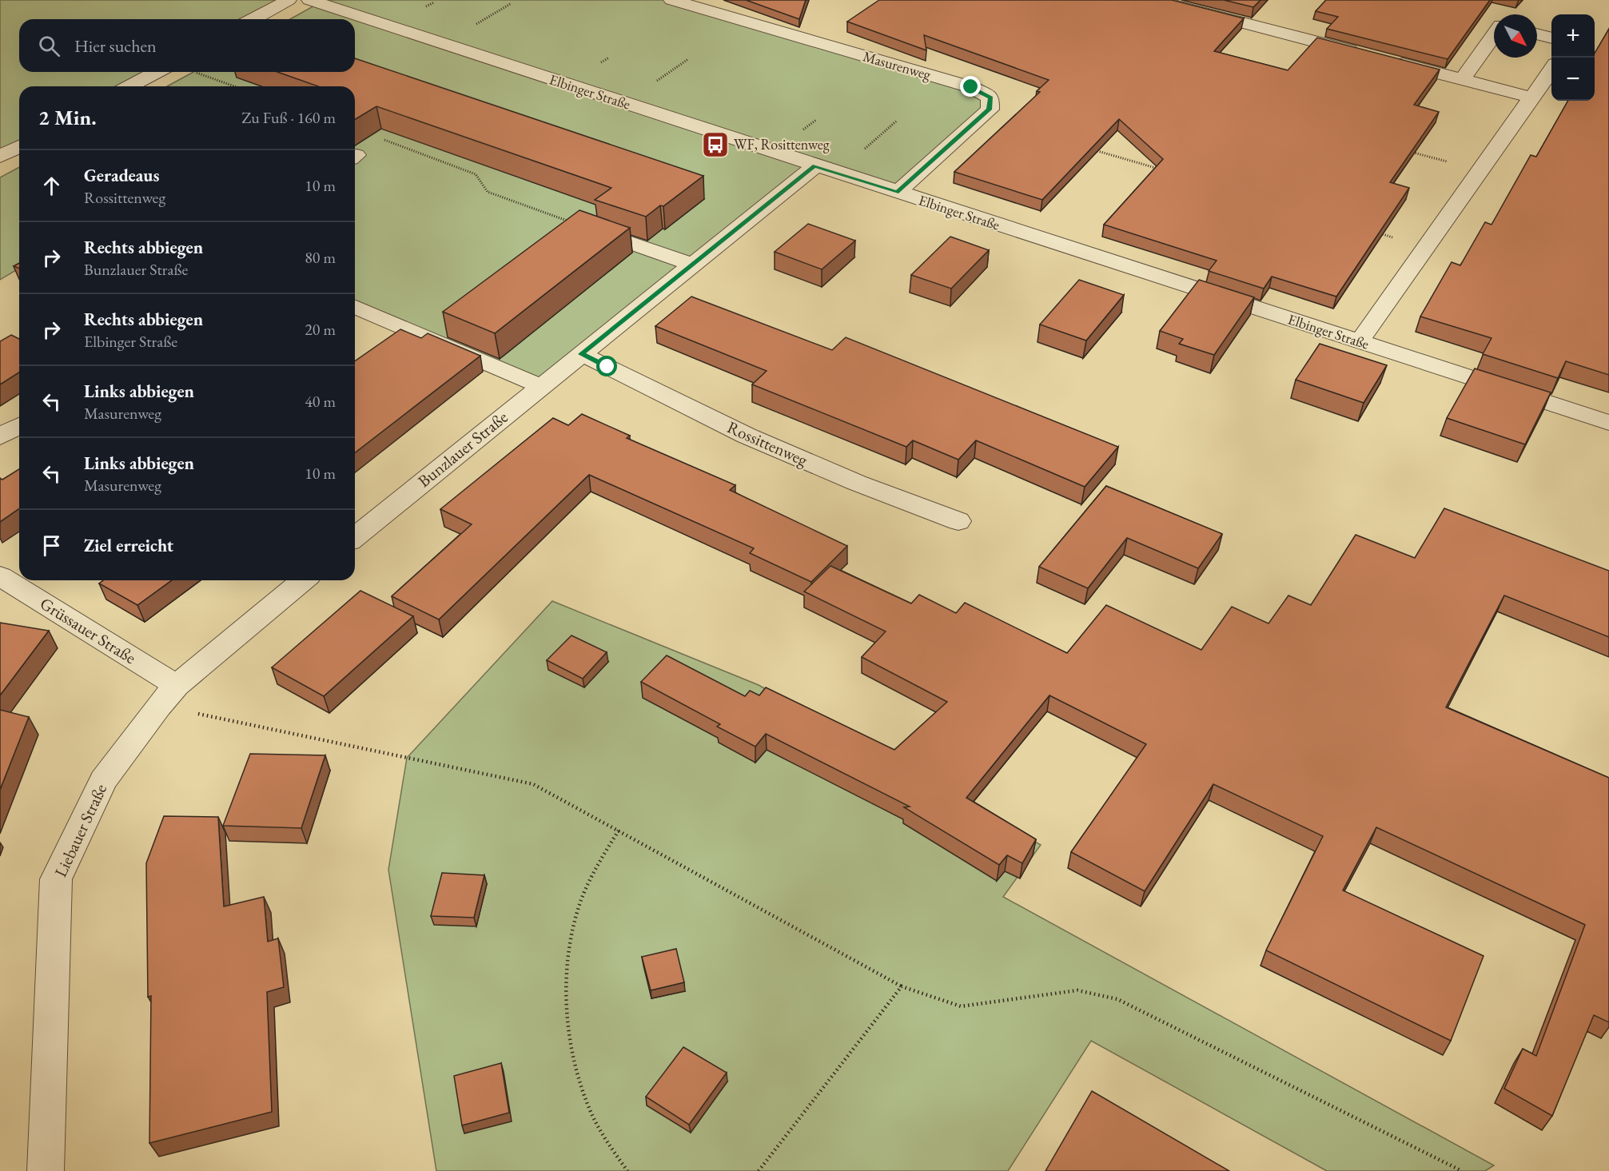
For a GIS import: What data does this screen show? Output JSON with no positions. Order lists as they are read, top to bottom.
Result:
{
  "streets": {
    "street": [
      "Masurenweg",
      "Elbinger Straße",
      "Rossittenweg",
      "Bunzlauer Straße",
      "Grüssauer Straße",
      "Liebauer Straße"
    ]
  },
  "crossings": [
    ["Masurenweg", "Elbinger Straße"],
    ["Elbinger Straße", "Bunzlauer Straße"],
    ["Rossittenweg", "Bunzlauer Straße"],
    ["Grüssauer Straße", "Liebauer Straße"]
  ],
  "places": {
    "bus stop": ["WF, Rosittenweg"]
  },
  "north": "bottom right",
  "page": {
    "map_buttons": ["+", "−"],
    "search": "Hier suchen",
    "heading": ["2 Min.", "Zu Fuß · 160 m"],
    "list": [
      ["Geradeaus", "Rossittenweg", "10 m"],
      ["Rechts abbiegen", "Bunzlauer Straße", "80 m"],
      ["Rechts abbiegen", "Elbinger Straße", "20 m"],
      ["Links abbiegen", "Masurenweg", "40 m"],
      ["Links abbiegen", "Masurenweg", "10 m"],
      "Ziel erreicht"
    ]
  }
}
